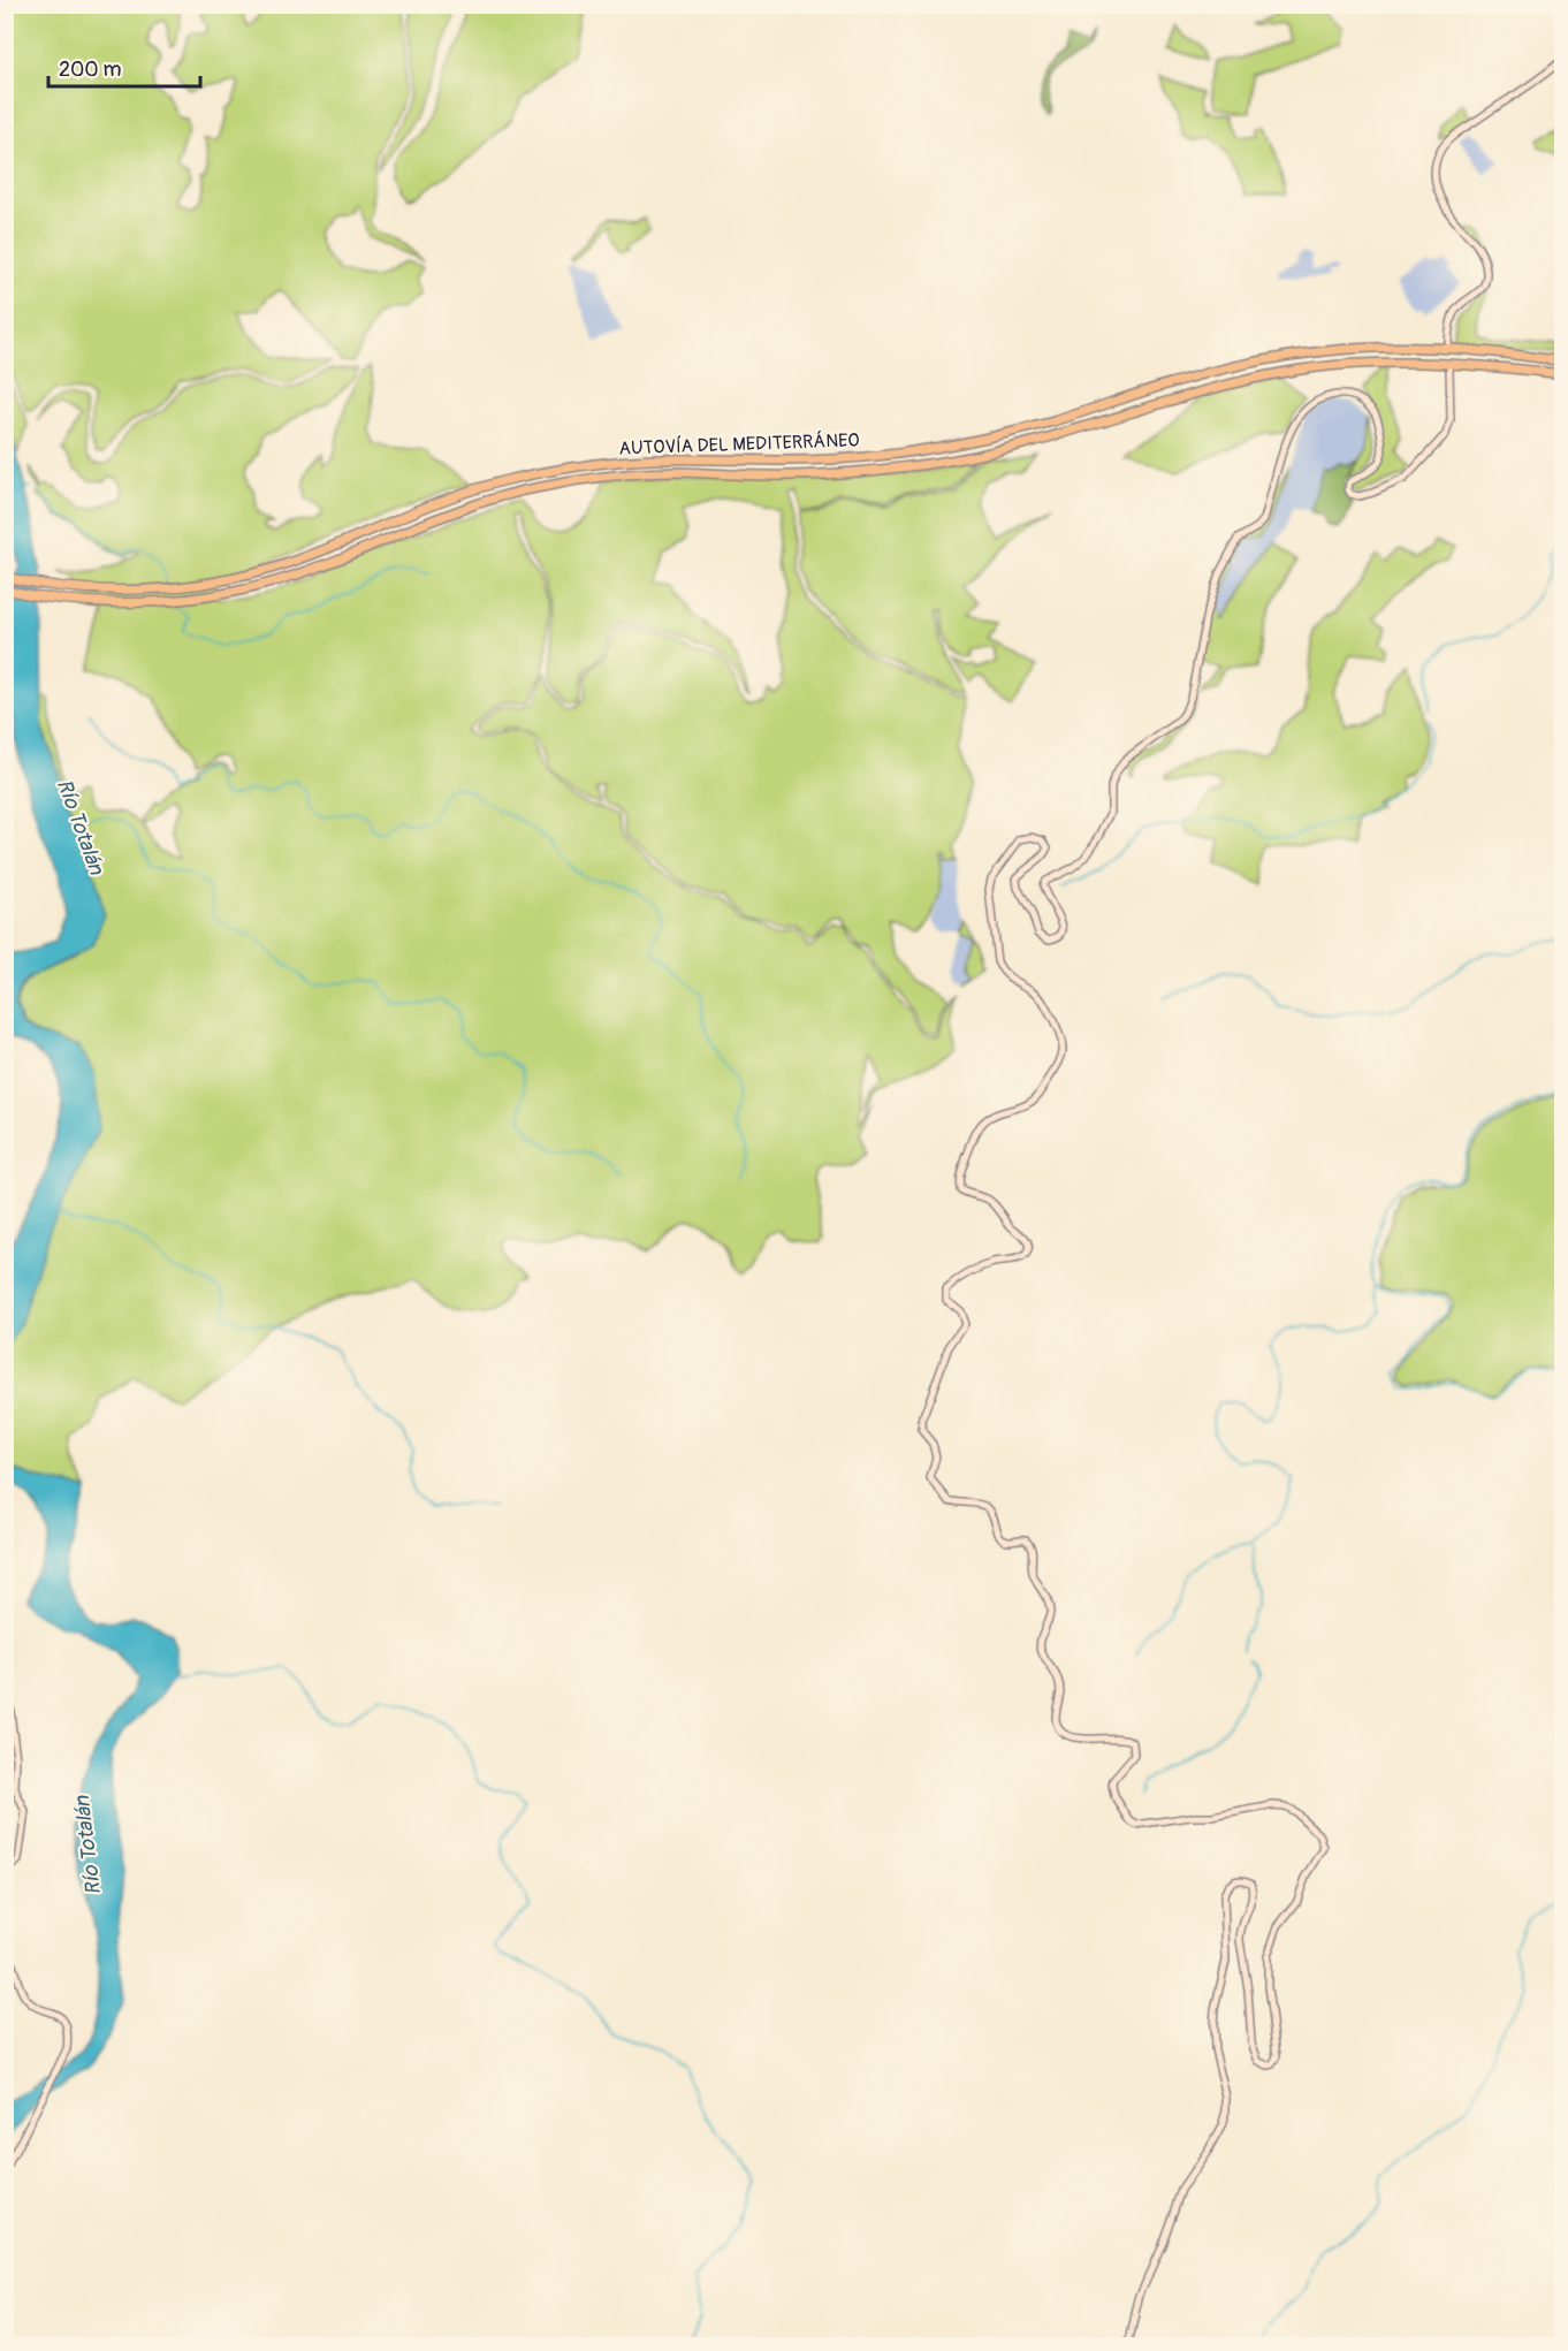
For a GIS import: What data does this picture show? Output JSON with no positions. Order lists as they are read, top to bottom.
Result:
{
  "streets": {
    "highway": ["AUTOVÍA DEL MEDITERRÁNEO"]
  },
  "water": ["Río Totalán"],
  "scale_bar": "200 m"
}
